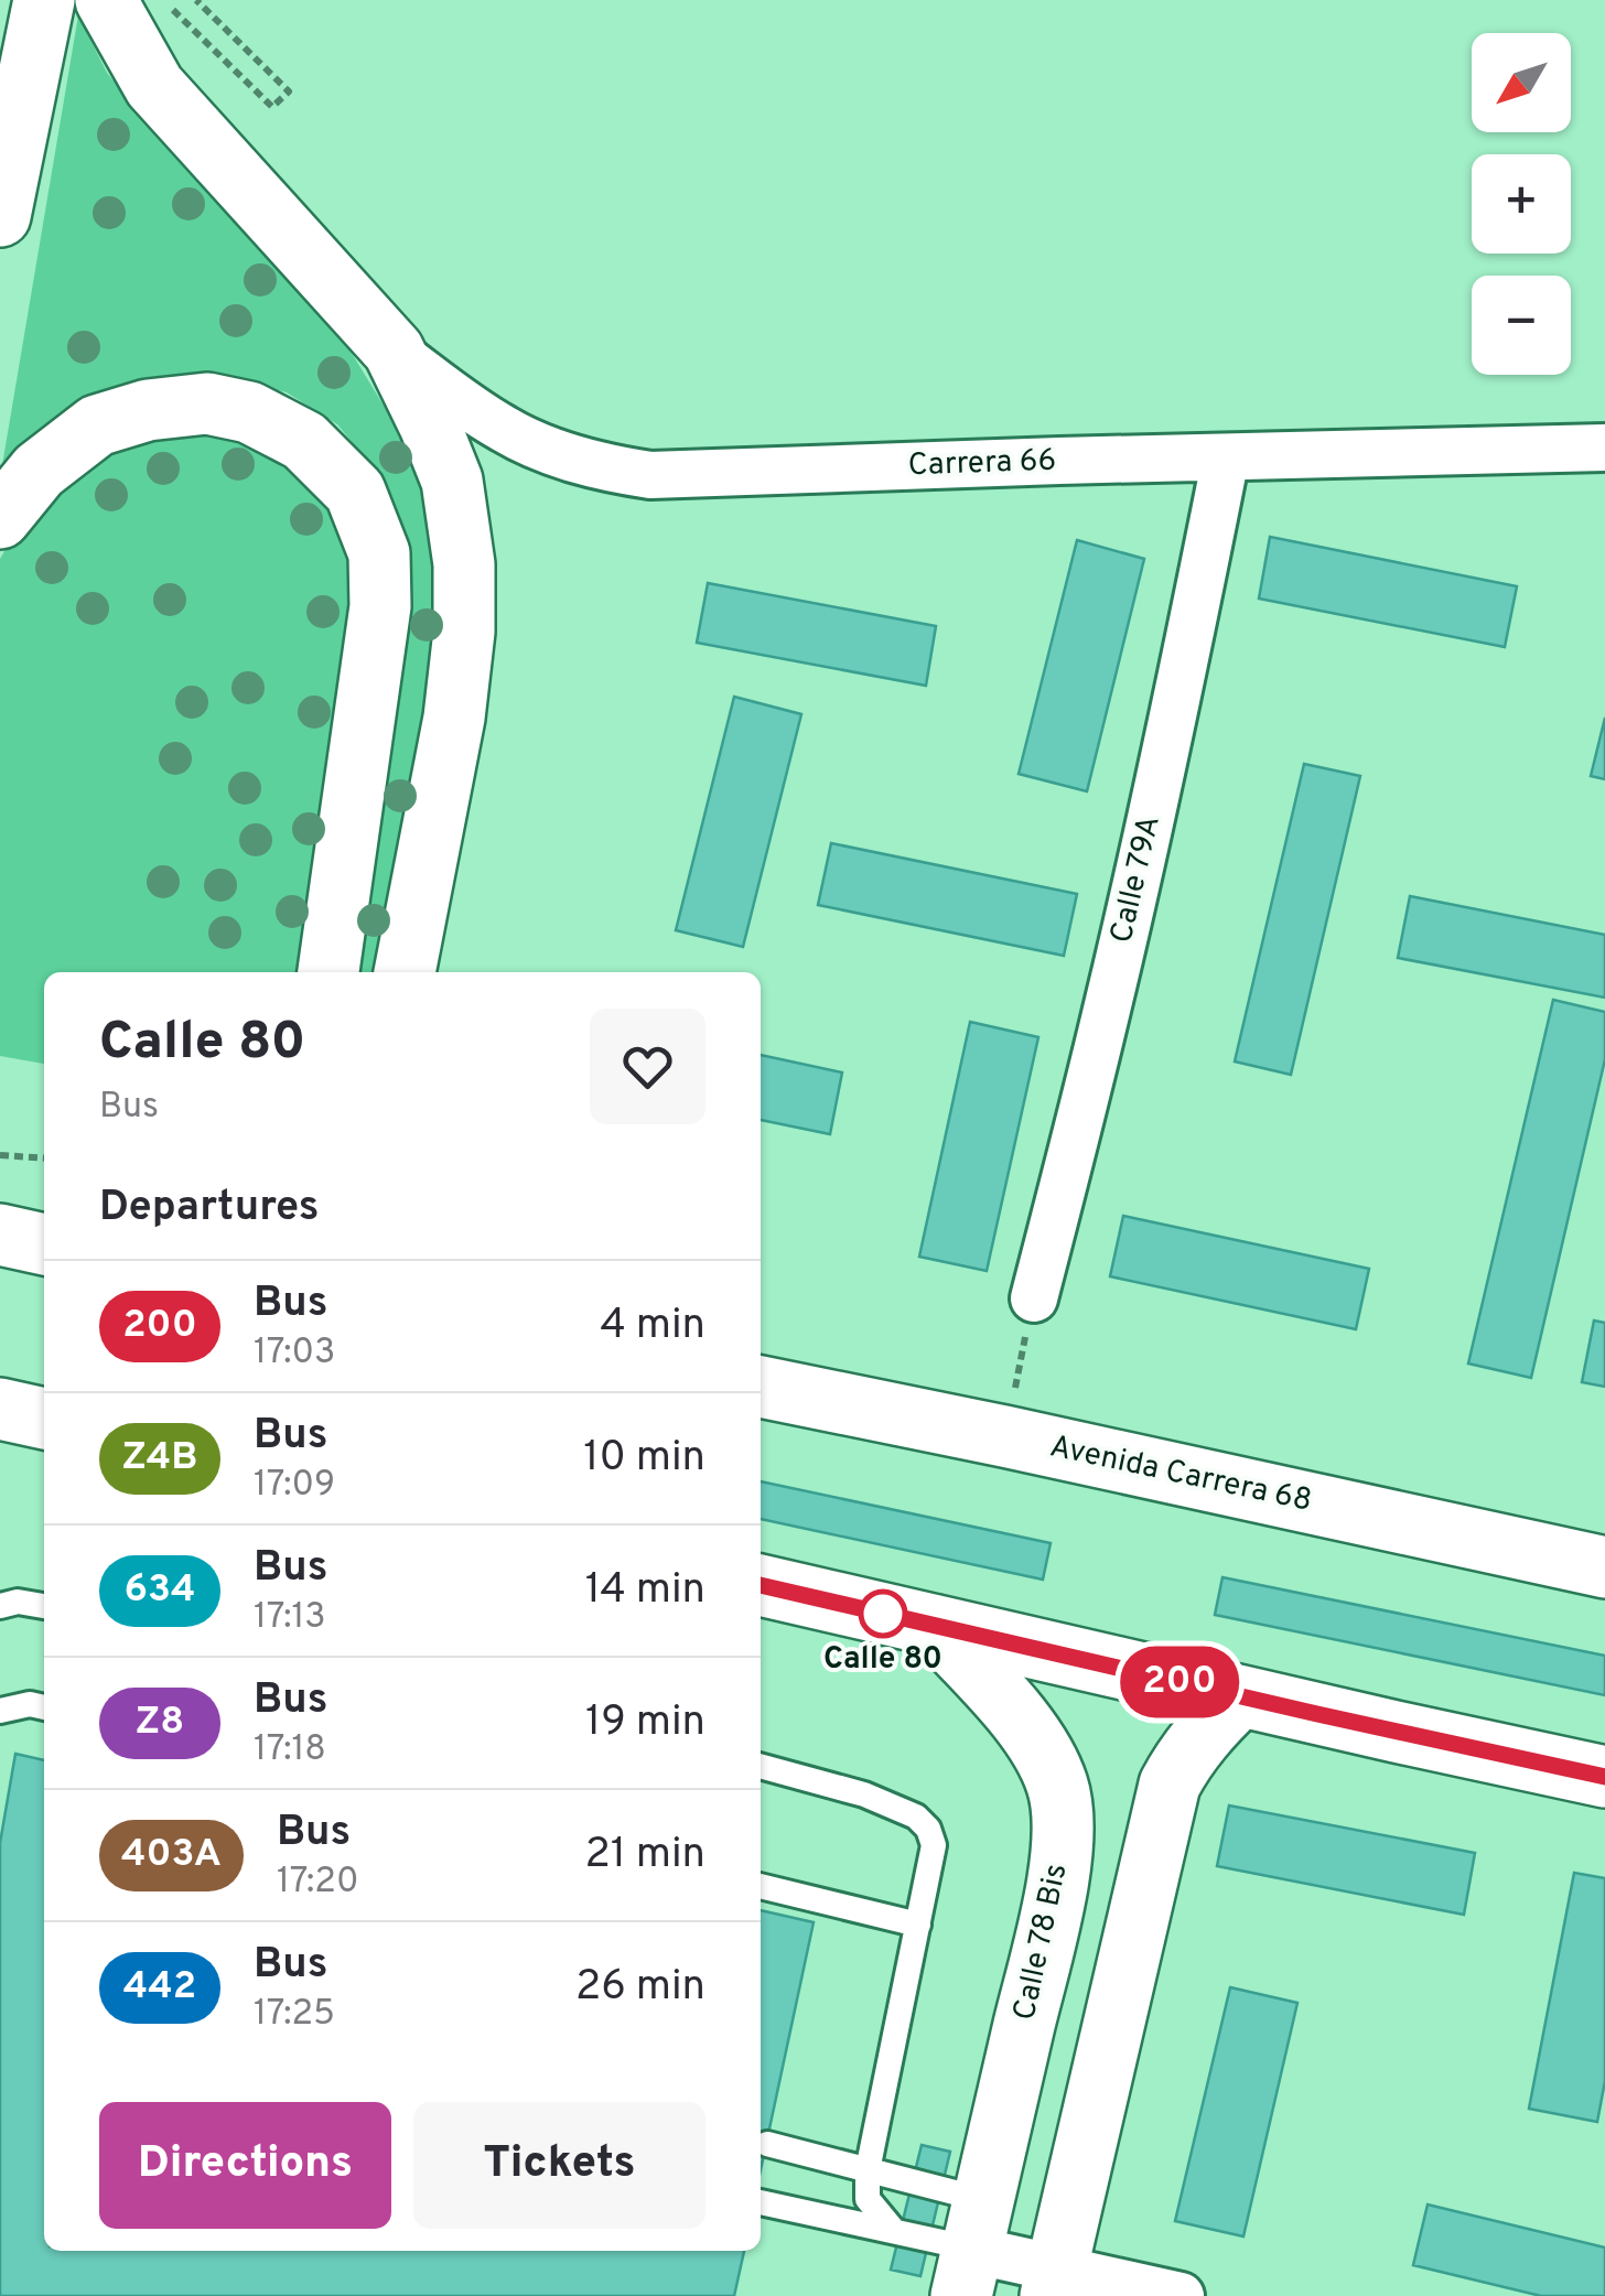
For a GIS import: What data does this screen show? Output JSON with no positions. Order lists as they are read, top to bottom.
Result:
{
  "streets": {
    "main road": ["Avenida Carrera 68", "Calle 78 Bis"],
    "street": ["Carrera 66", "Calle 79A"]
  },
  "crossings": [
    ["Carrera 66", "Calle 79A"]
  ],
  "places": ["Calle 80"],
  "lines": ["bus line 200"],
  "north": "bottom left",
  "page": {
    "on_map": "200",
    "map_buttons": ["+", "−"],
    "heading": [
      ["Calle 80", "Bus"],
      "Departures"
    ],
    "list": [
      {
        "mark": "200",
        "name": "Bus",
        "note": "17:03",
        "value": "4 min"
      },
      {
        "mark": "Z4B",
        "name": "Bus",
        "note": "17:09",
        "value": "10 min"
      },
      {
        "mark": "634",
        "name": "Bus",
        "note": "17:13",
        "value": "14 min"
      },
      {
        "mark": "Z8",
        "name": "Bus",
        "note": "17:18",
        "value": "19 min"
      },
      {
        "mark": "403A",
        "name": "Bus",
        "note": "17:20",
        "value": "21 min"
      },
      {
        "mark": "442",
        "name": "Bus",
        "note": "17:25",
        "value": "26 min"
      }
    ],
    "buttons": ["Directions", "Tickets"]
  }
}
